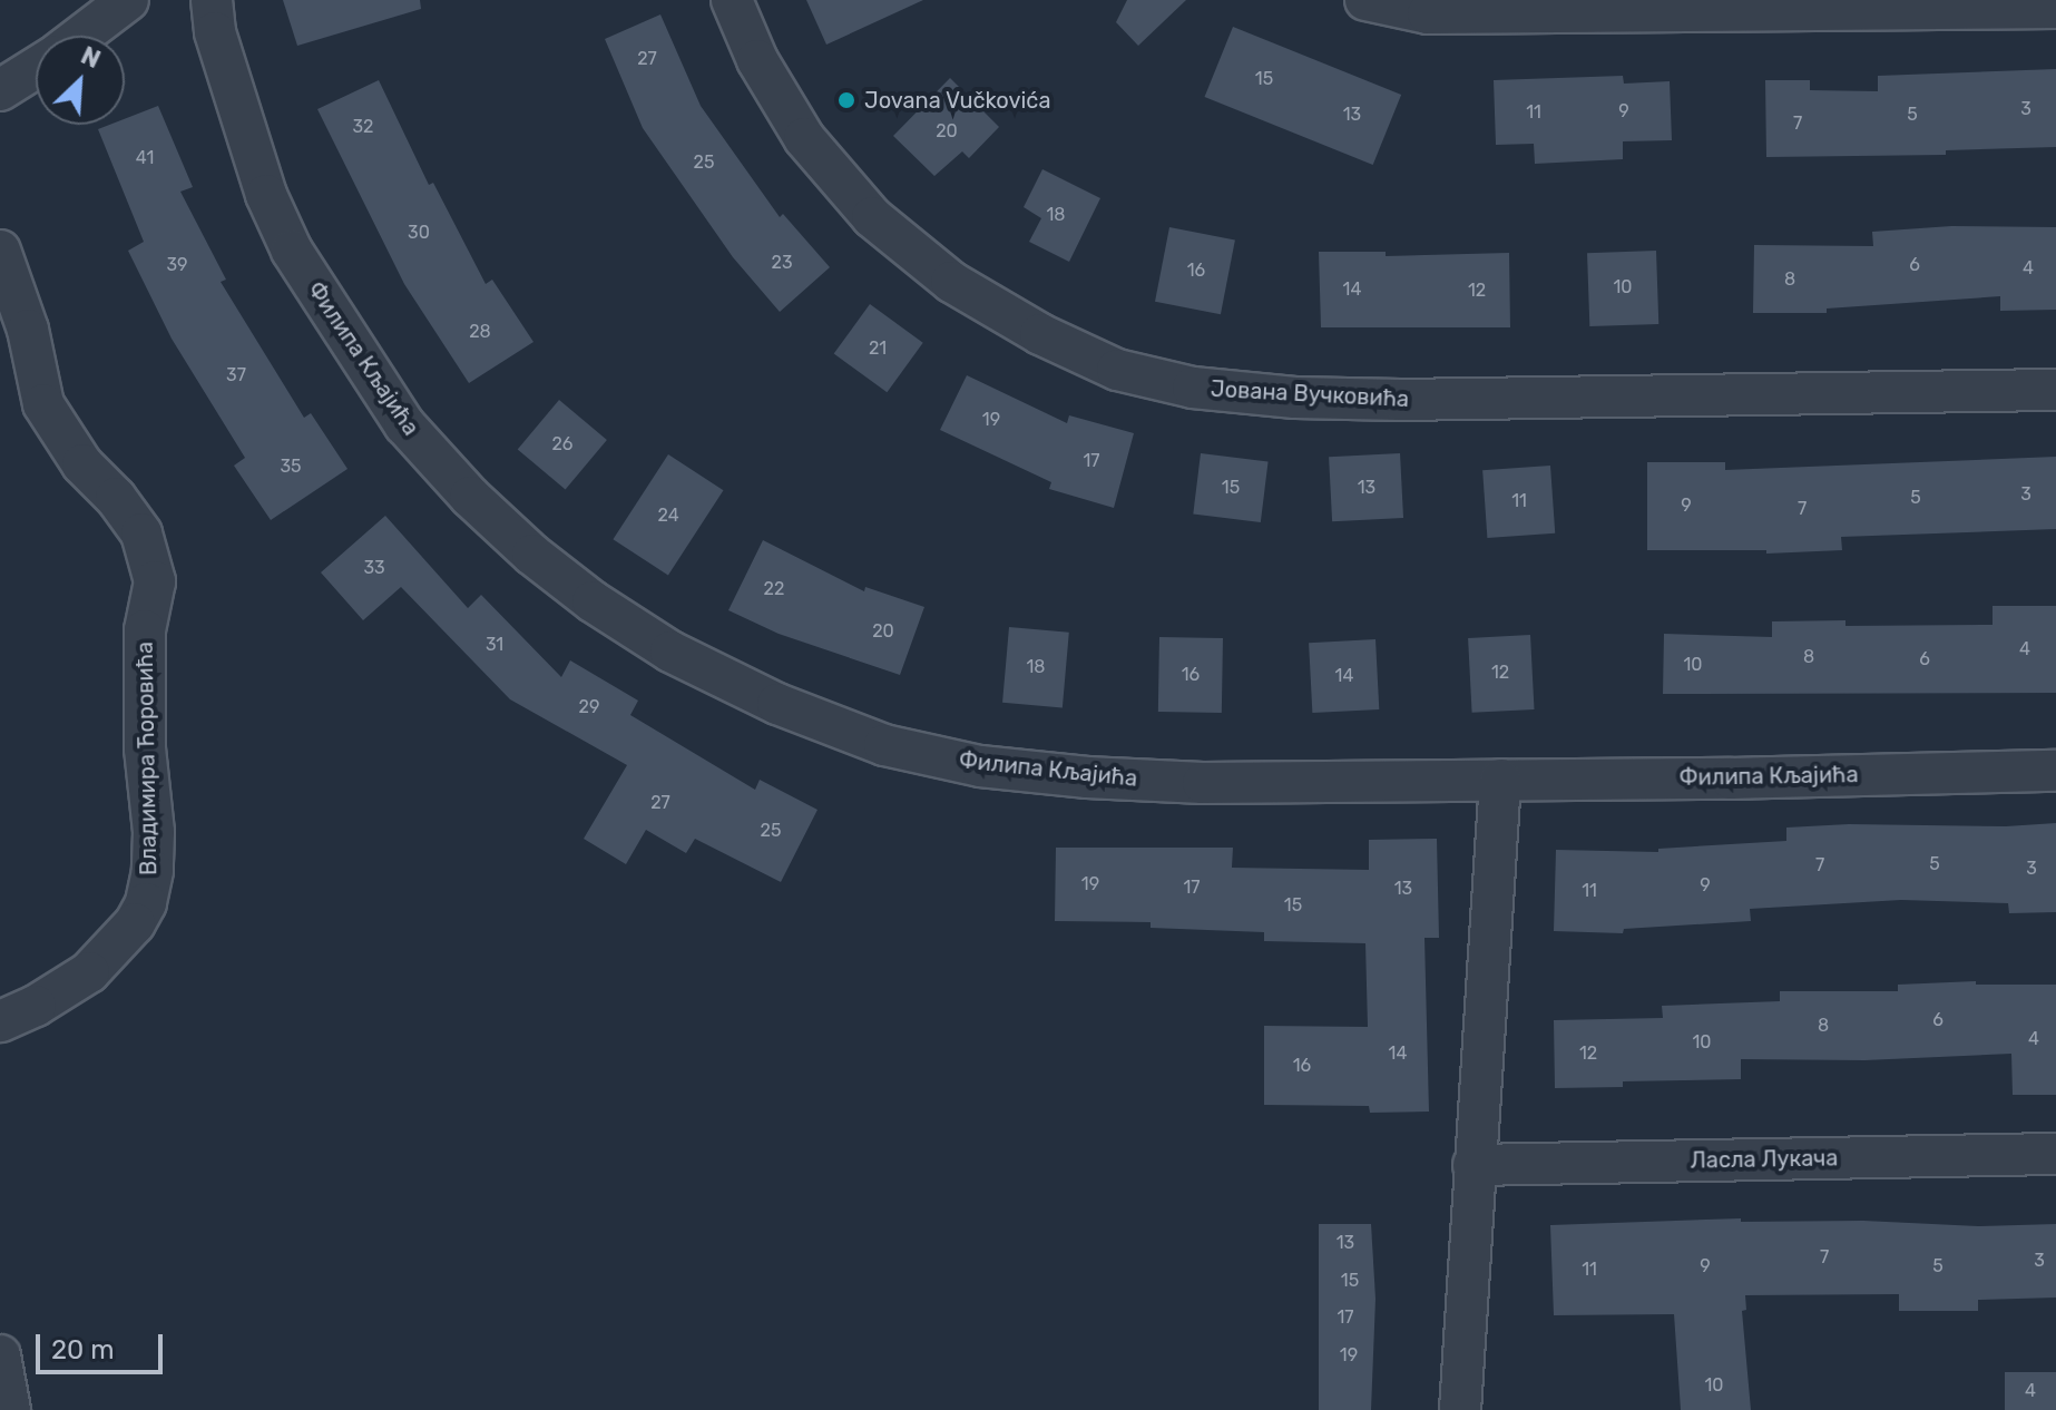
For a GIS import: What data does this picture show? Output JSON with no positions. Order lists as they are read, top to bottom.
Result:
{
  "streets": {
    "street": [
      "Филипа Кљајића",
      "Јована Вучковића",
      "Владимира Ћоровића",
      "Ласла Лукача"
    ]
  },
  "places": ["Jovana Vučkovića"],
  "house_numbers": [
    "27",
    "15",
    "3",
    "9",
    "11",
    "13",
    "5",
    "7",
    "32",
    "20",
    "41",
    "25",
    "18",
    "30",
    "23",
    "39",
    "6",
    "4",
    "16",
    "8",
    "10",
    "14",
    "12",
    "28",
    "21",
    "37",
    "19",
    "26",
    "17",
    "35",
    "15",
    "13",
    "3",
    "5",
    "11",
    "9",
    "7",
    "24",
    "33",
    "22",
    "20",
    "31",
    "4",
    "8",
    "6",
    "10",
    "18",
    "12",
    "16",
    "14",
    "29",
    "27",
    "25",
    "5",
    "7",
    "3",
    "19",
    "9",
    "17",
    "13",
    "11",
    "15",
    "6",
    "8",
    "4",
    "10",
    "14",
    "12",
    "16",
    "13",
    "7",
    "3",
    "9",
    "5",
    "11",
    "15",
    "17",
    "19",
    "10",
    "4"
  ],
  "scale_bar": "20 m",
  "north": "top right"
}
